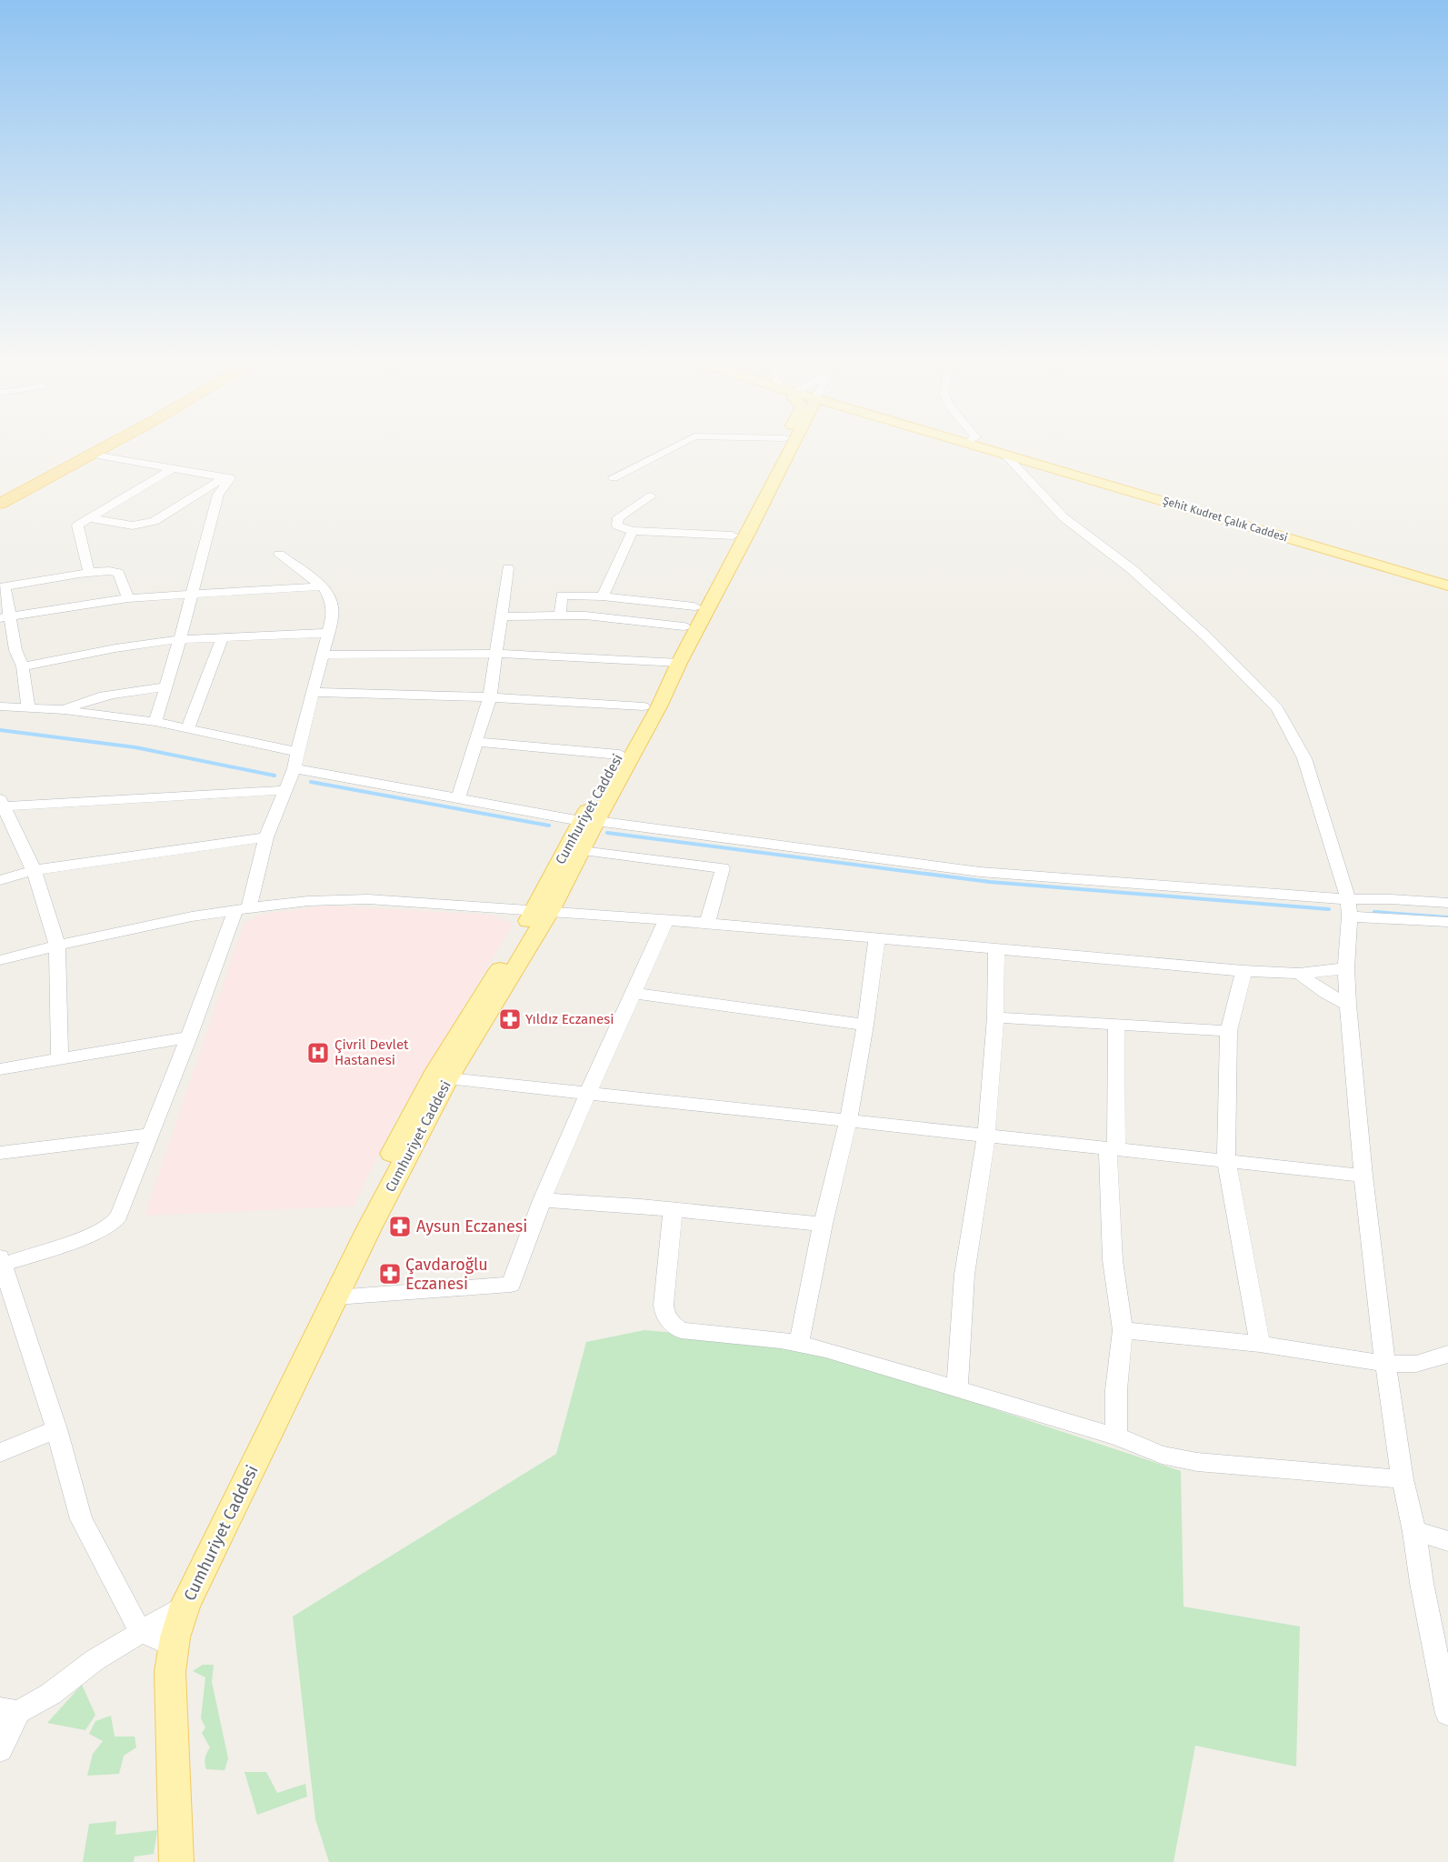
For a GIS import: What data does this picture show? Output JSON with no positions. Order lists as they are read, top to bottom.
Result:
{
  "streets": {
    "main road": ["Şehit Kudret Çalık Caddesi", "Cumhuriyet Caddesi"]
  },
  "places": {
    "pharmacy": ["Yıldız Eczanesi", "Aysun Eczanesi", "Çavdaroğlu Eczanesi"],
    "hospital": ["Çivril Devlet Hastanesi"]
  }
}
